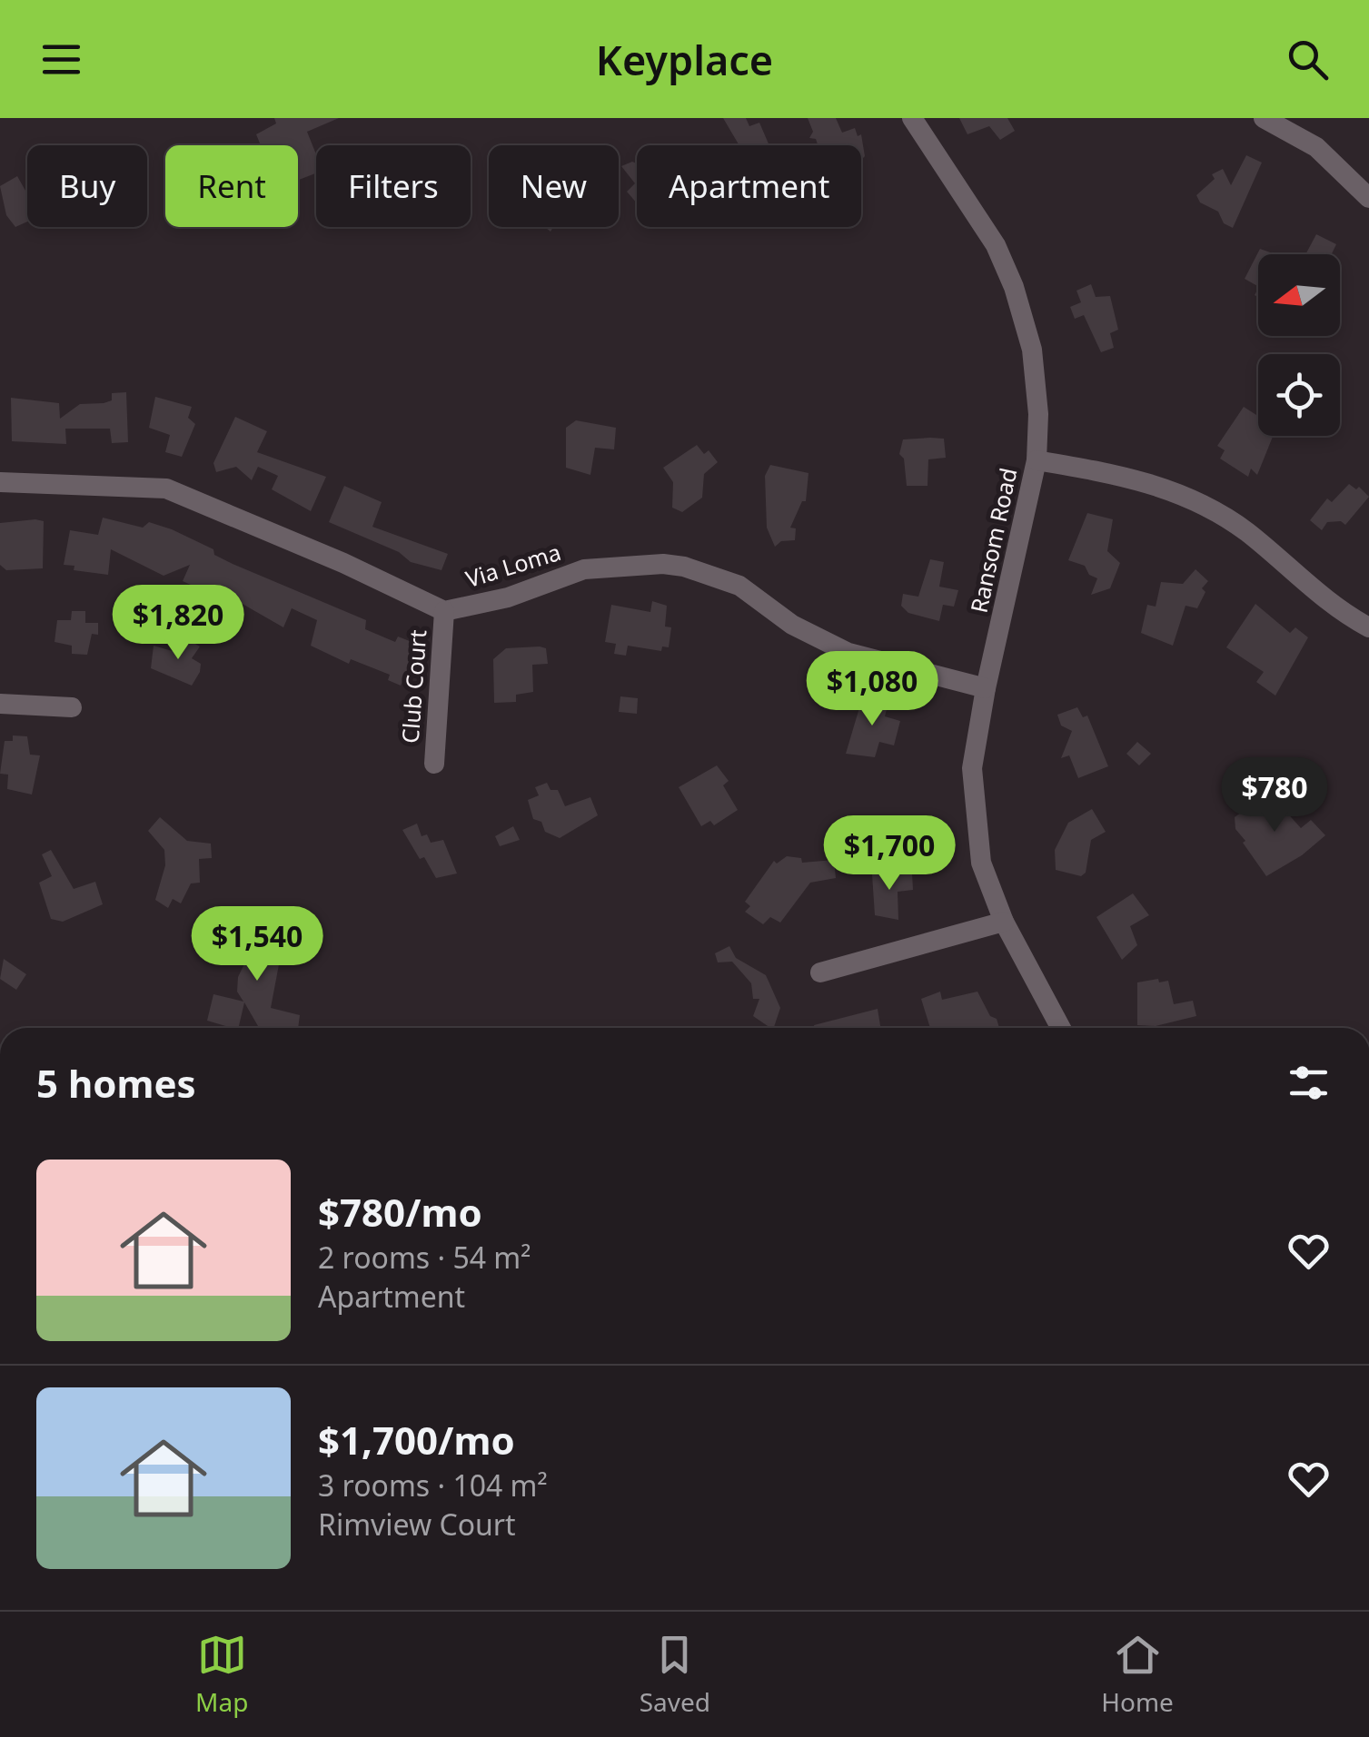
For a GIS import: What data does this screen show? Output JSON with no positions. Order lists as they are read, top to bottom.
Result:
{
  "streets": {
    "street": ["Ransom Road", "Via Loma", "Club Court"]
  },
  "crossings": [
    ["Ransom Road", "Via Loma"],
    ["Via Loma", "Club Court"]
  ],
  "north": "left",
  "page": {
    "header": "Keyplace",
    "chip": [
      "Buy",
      "Rent",
      "Filters",
      "New",
      "Apartment"
    ],
    "price": [
      "$1,820",
      "$1,080",
      "$780",
      "$1,700",
      "$1,540"
    ],
    "heading": "5 homes",
    "list": [
      {
        "name": "$780/mo",
        "note": "2 rooms · 54 m² · Apartment"
      },
      {
        "name": "$1,700/mo",
        "note": "3 rooms · 104 m² · Rimview Court"
      }
    ],
    "tabs": ["Map", "Saved", "Home"]
  }
}
